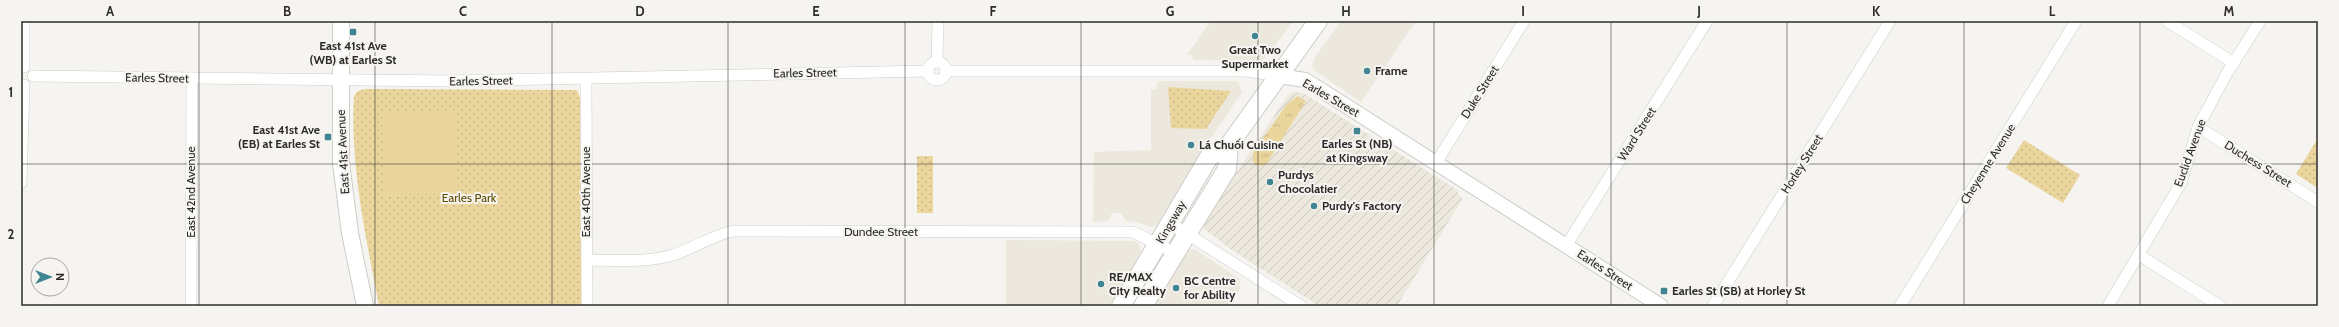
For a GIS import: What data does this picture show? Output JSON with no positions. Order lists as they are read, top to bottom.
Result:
{
  "streets": {
    "main road": ["East 41st Avenue", "Kingsway"],
    "street": [
      "Earles Street",
      "Duke Street",
      "Ward Street",
      "Euclid Avenue",
      "Horley Street",
      "Cheyenne Avenue",
      "Duchess Street",
      "East 42nd Avenue",
      "East 40th Avenue",
      "Dundee Street"
    ]
  },
  "crossings": [
    ["Earles Street", "Duke Street"],
    ["Earles Street", "Ward Street"],
    ["Earles Street", "East 41st Avenue"],
    ["Earles Street", "East 42nd Avenue"],
    ["Earles Street", "East 40th Avenue"],
    ["Earles Street", "Kingsway"],
    ["Euclid Avenue", "Duchess Street"],
    ["East 40th Avenue", "Dundee Street"],
    ["Kingsway", "Dundee Street"]
  ],
  "parks": ["Earles Park"],
  "places": {
    "transit": [
      "East 41st Ave (WB) at Earles St",
      "Earles St (NB) at Kingsway",
      "East 41st Ave (EB) at Earles St",
      "Earles St (SB) at Horley St"
    ],
    "other": [
      "Great Two Supermarket",
      "Frame",
      "Lá Chuối Cuisine",
      "Purdys Chocolatier",
      "Purdy's Factory",
      "RE/MAX City Realty",
      "BC Centre for Ability"
    ]
  },
  "north": "right",
  "grid": {
    "columns": [
      "A",
      "B",
      "C",
      "D",
      "E",
      "F",
      "G",
      "H",
      "I",
      "J",
      "K",
      "L",
      "M"
    ],
    "rows": ["1", "2"]
  }
}
